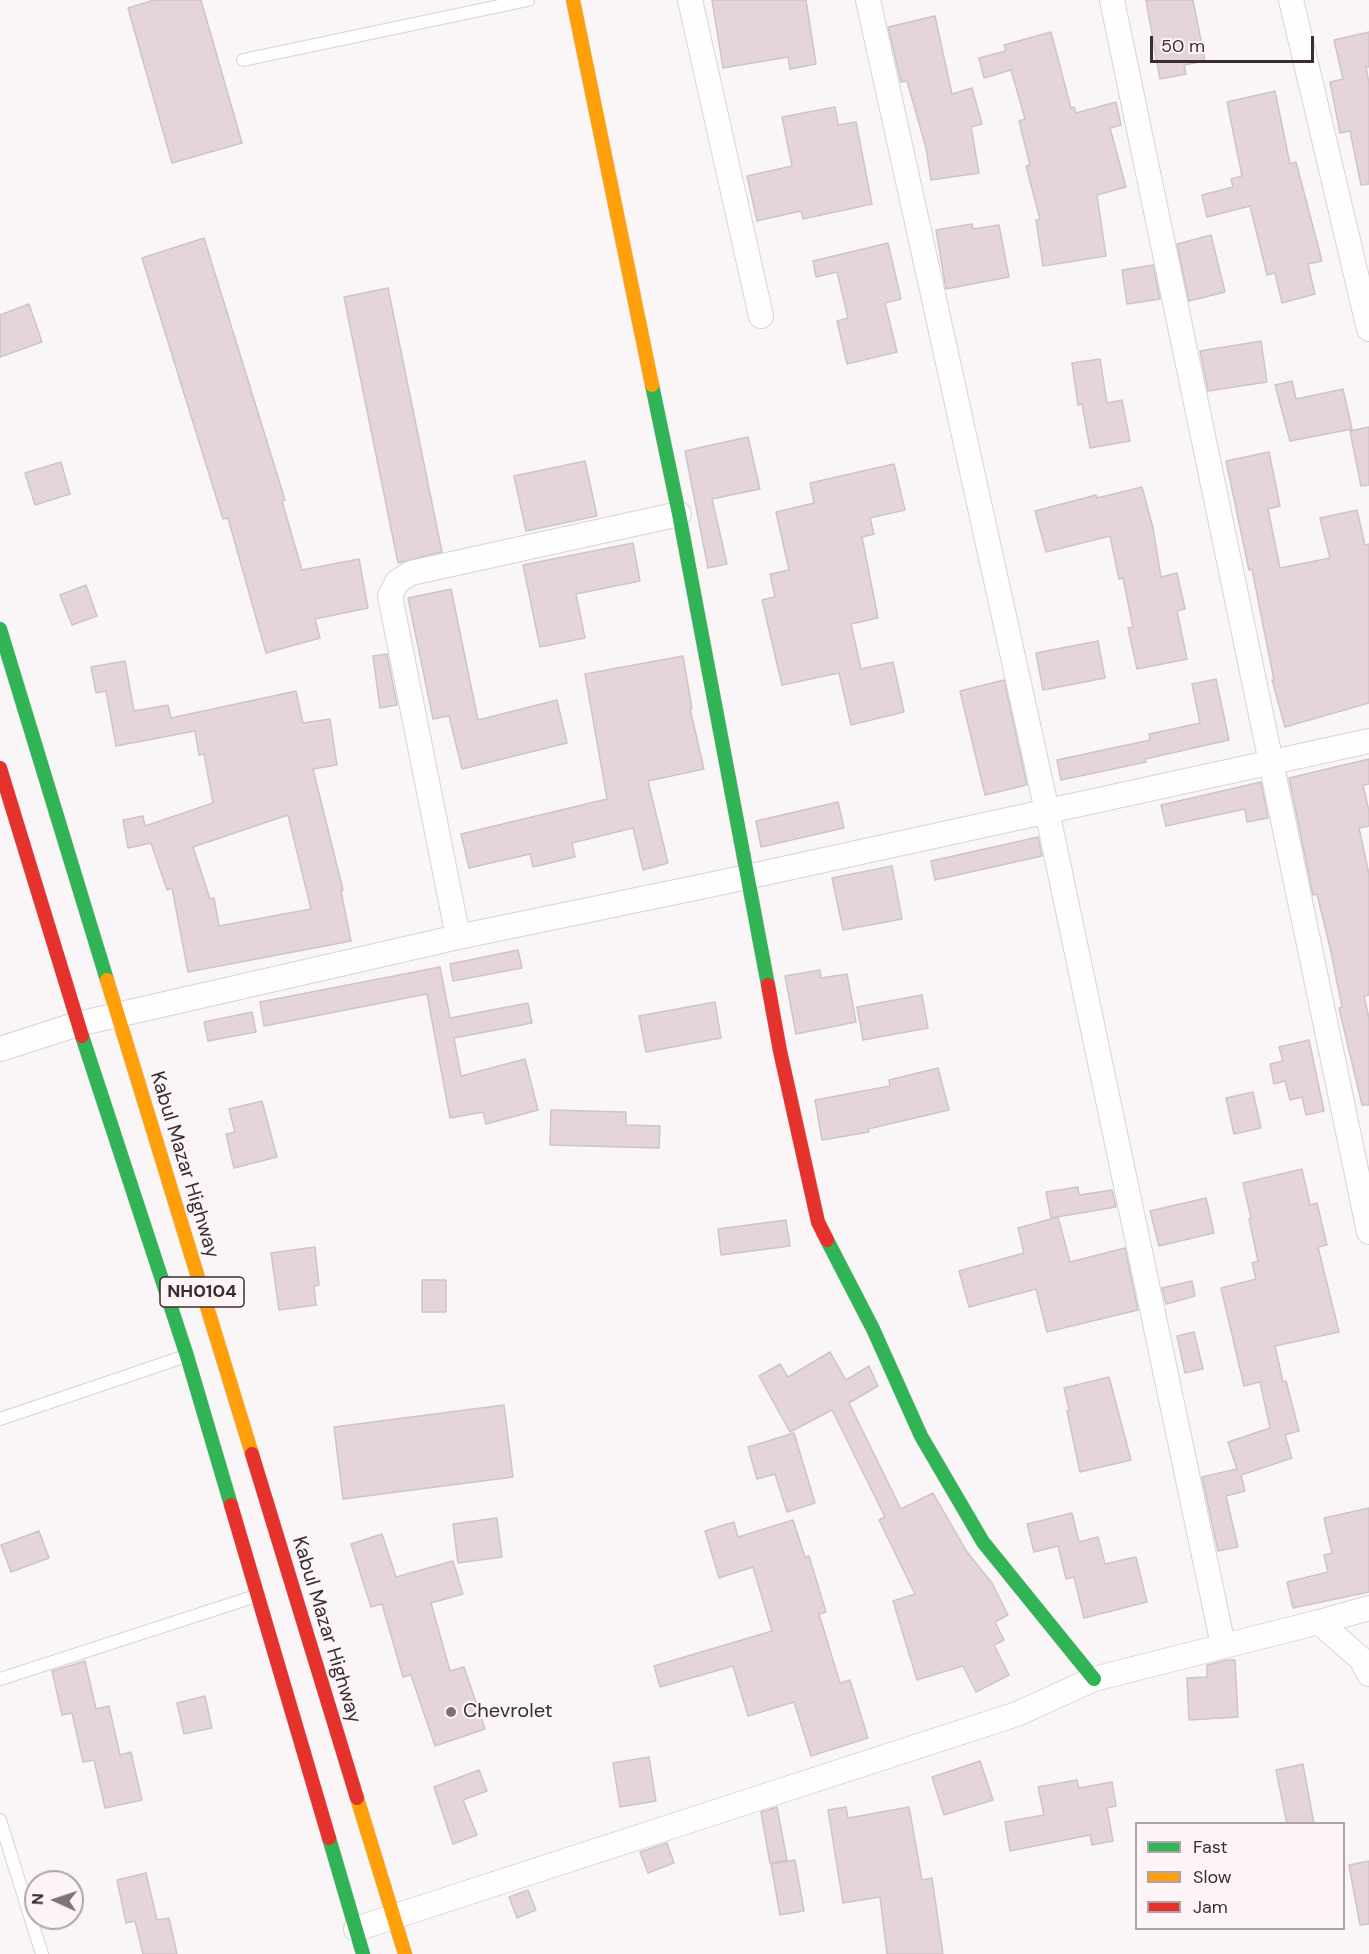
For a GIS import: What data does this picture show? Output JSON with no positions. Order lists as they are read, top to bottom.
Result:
{
  "streets": {
    "main road": ["Kabul Mazar Highway", "NH0104"]
  },
  "places": ["Chevrolet"],
  "legend": ["Fast", "Slow", "Jam"],
  "scale_bar": "50 m",
  "north": "left"
}
